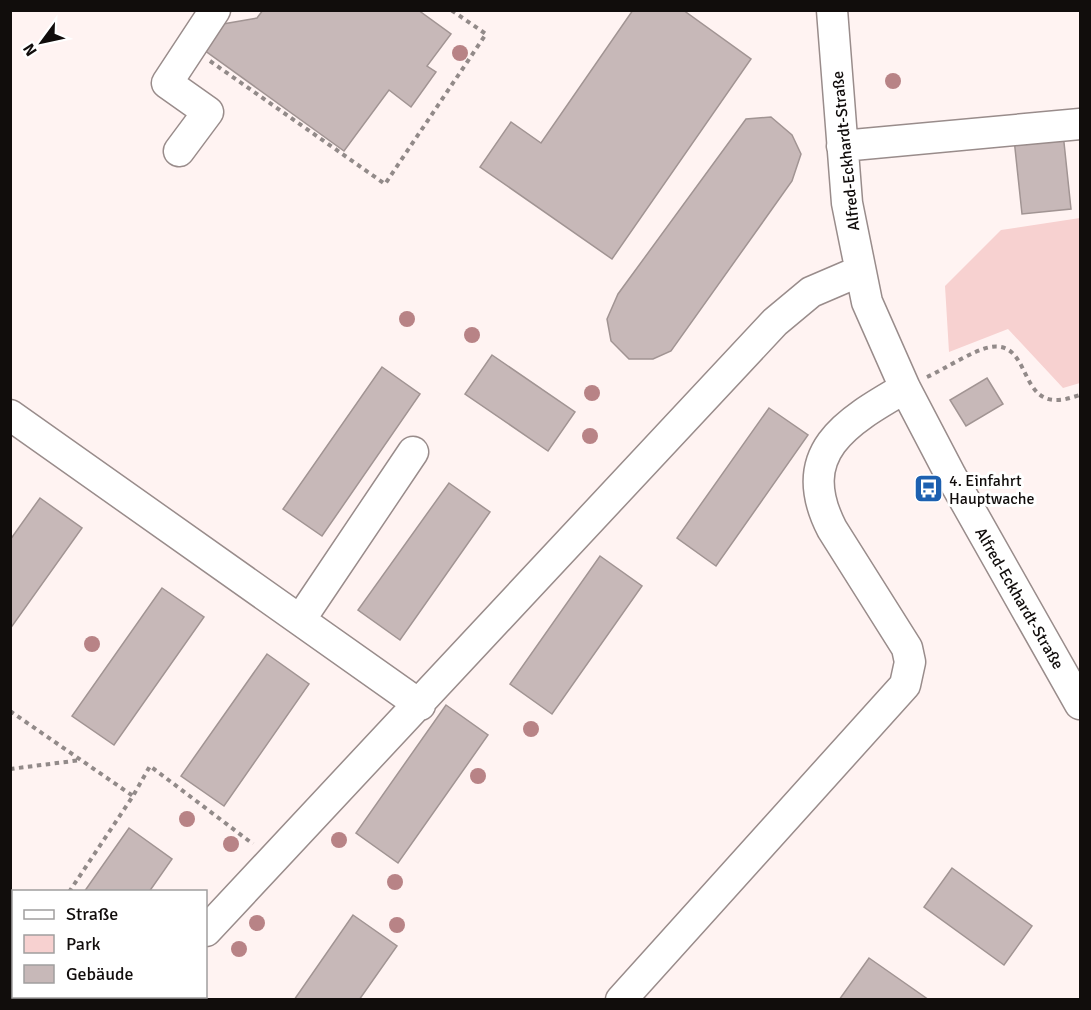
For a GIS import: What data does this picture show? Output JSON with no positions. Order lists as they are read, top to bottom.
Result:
{
  "streets": {
    "street": ["Alfred-Eckhardt-Straße"]
  },
  "places": {
    "bus stop": ["4. Einfahrt Hauptwache"]
  },
  "legend": ["Straße", "Park", "Gebäude"],
  "north": "bottom left"
}
